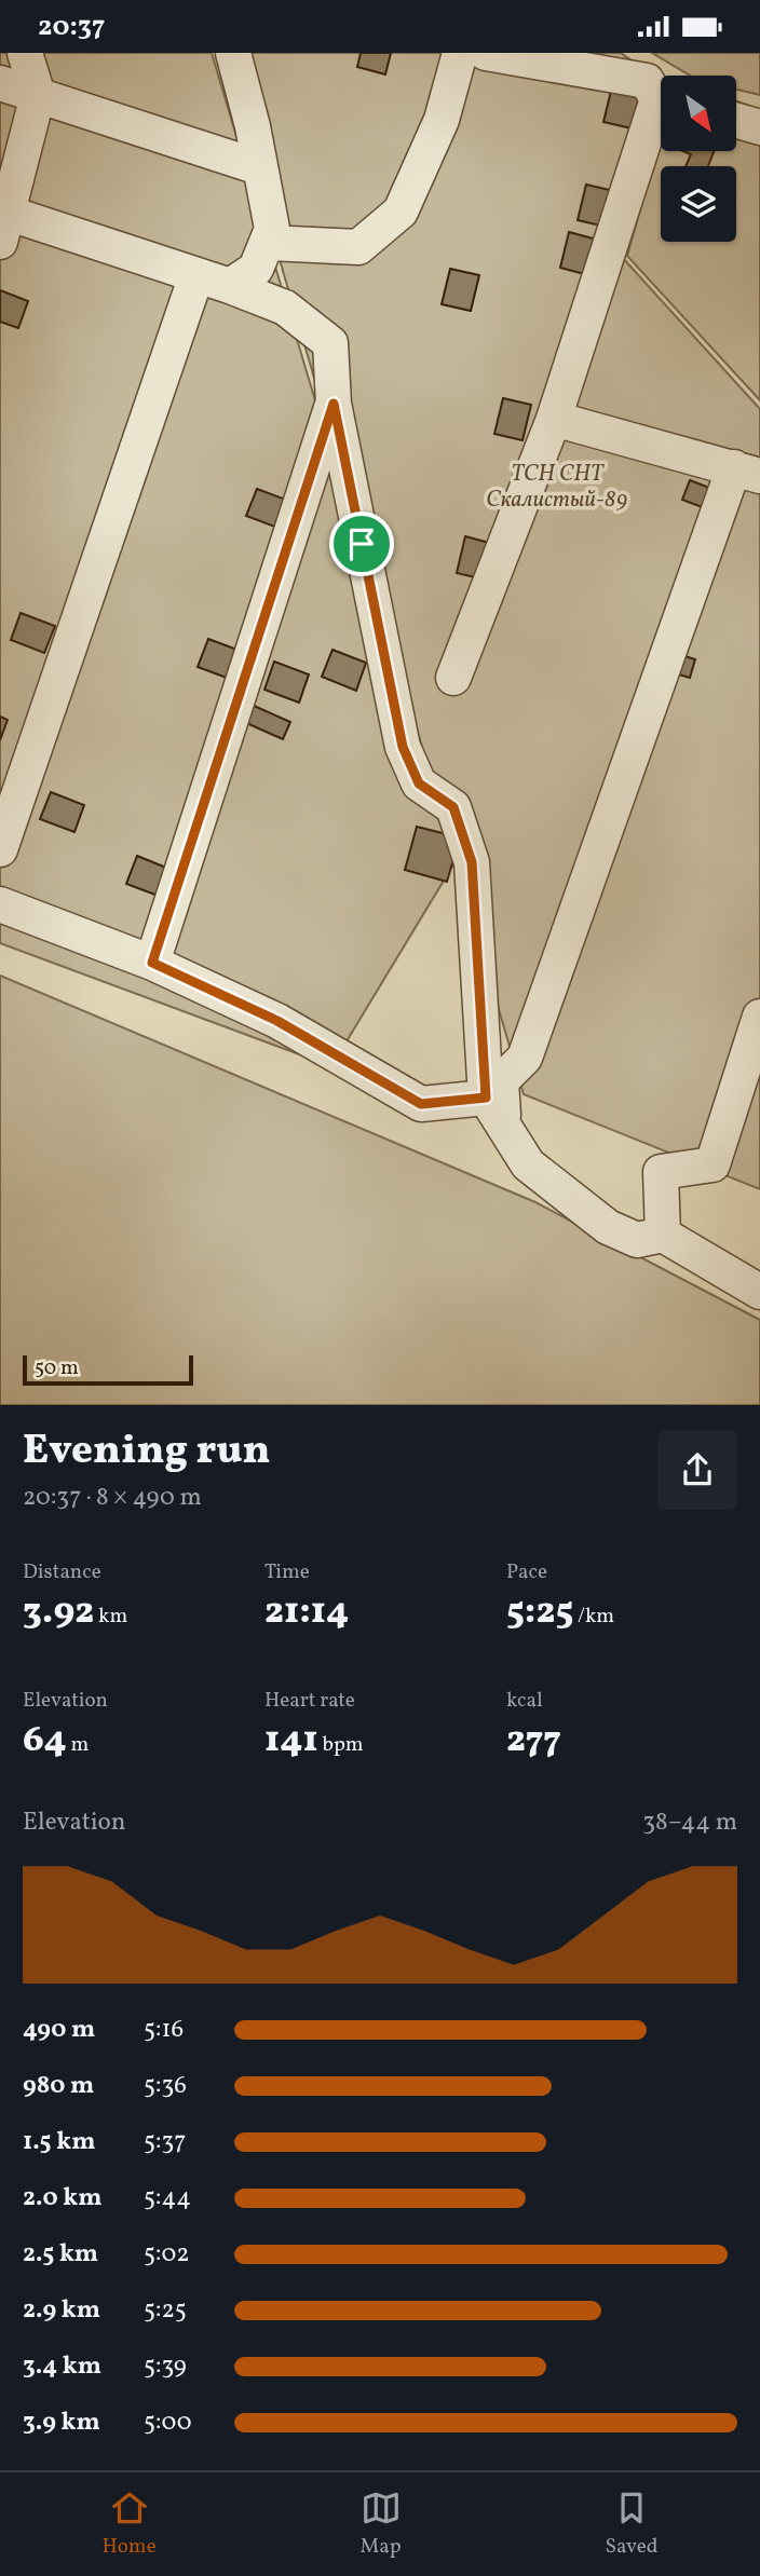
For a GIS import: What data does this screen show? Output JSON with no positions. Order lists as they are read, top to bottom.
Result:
{
  "parks": ["ТСН СНТ Скалистый-89"],
  "scale_bar": "50 m",
  "north": "bottom right",
  "page": {
    "status": "20:37",
    "scale": "50 m",
    "heading": ["Evening run", "20:37 · 8 × 490 m"],
    "stats": [
      ["Distance", "3.92 km"],
      ["Time", "21:14"],
      ["Pace", "5:25 /km"],
      ["Elevation", "64 m"],
      ["Heart rate", "141 bpm"],
      ["kcal", "277"]
    ],
    "chart": ["Elevation", "38–44 m"],
    "list": [
      {
        "name": "490 m",
        "note": "5:16"
      },
      {
        "name": "980 m",
        "note": "5:36"
      },
      {
        "name": "1.5 km",
        "note": "5:37"
      },
      {
        "name": "2.0 km",
        "note": "5:44"
      },
      {
        "name": "2.5 km",
        "note": "5:02"
      },
      {
        "name": "2.9 km",
        "note": "5:25"
      },
      {
        "name": "3.4 km",
        "note": "5:39"
      },
      {
        "name": "3.9 km",
        "note": "5:00"
      }
    ],
    "tabs": ["Home", "Map", "Saved"]
  }
}
